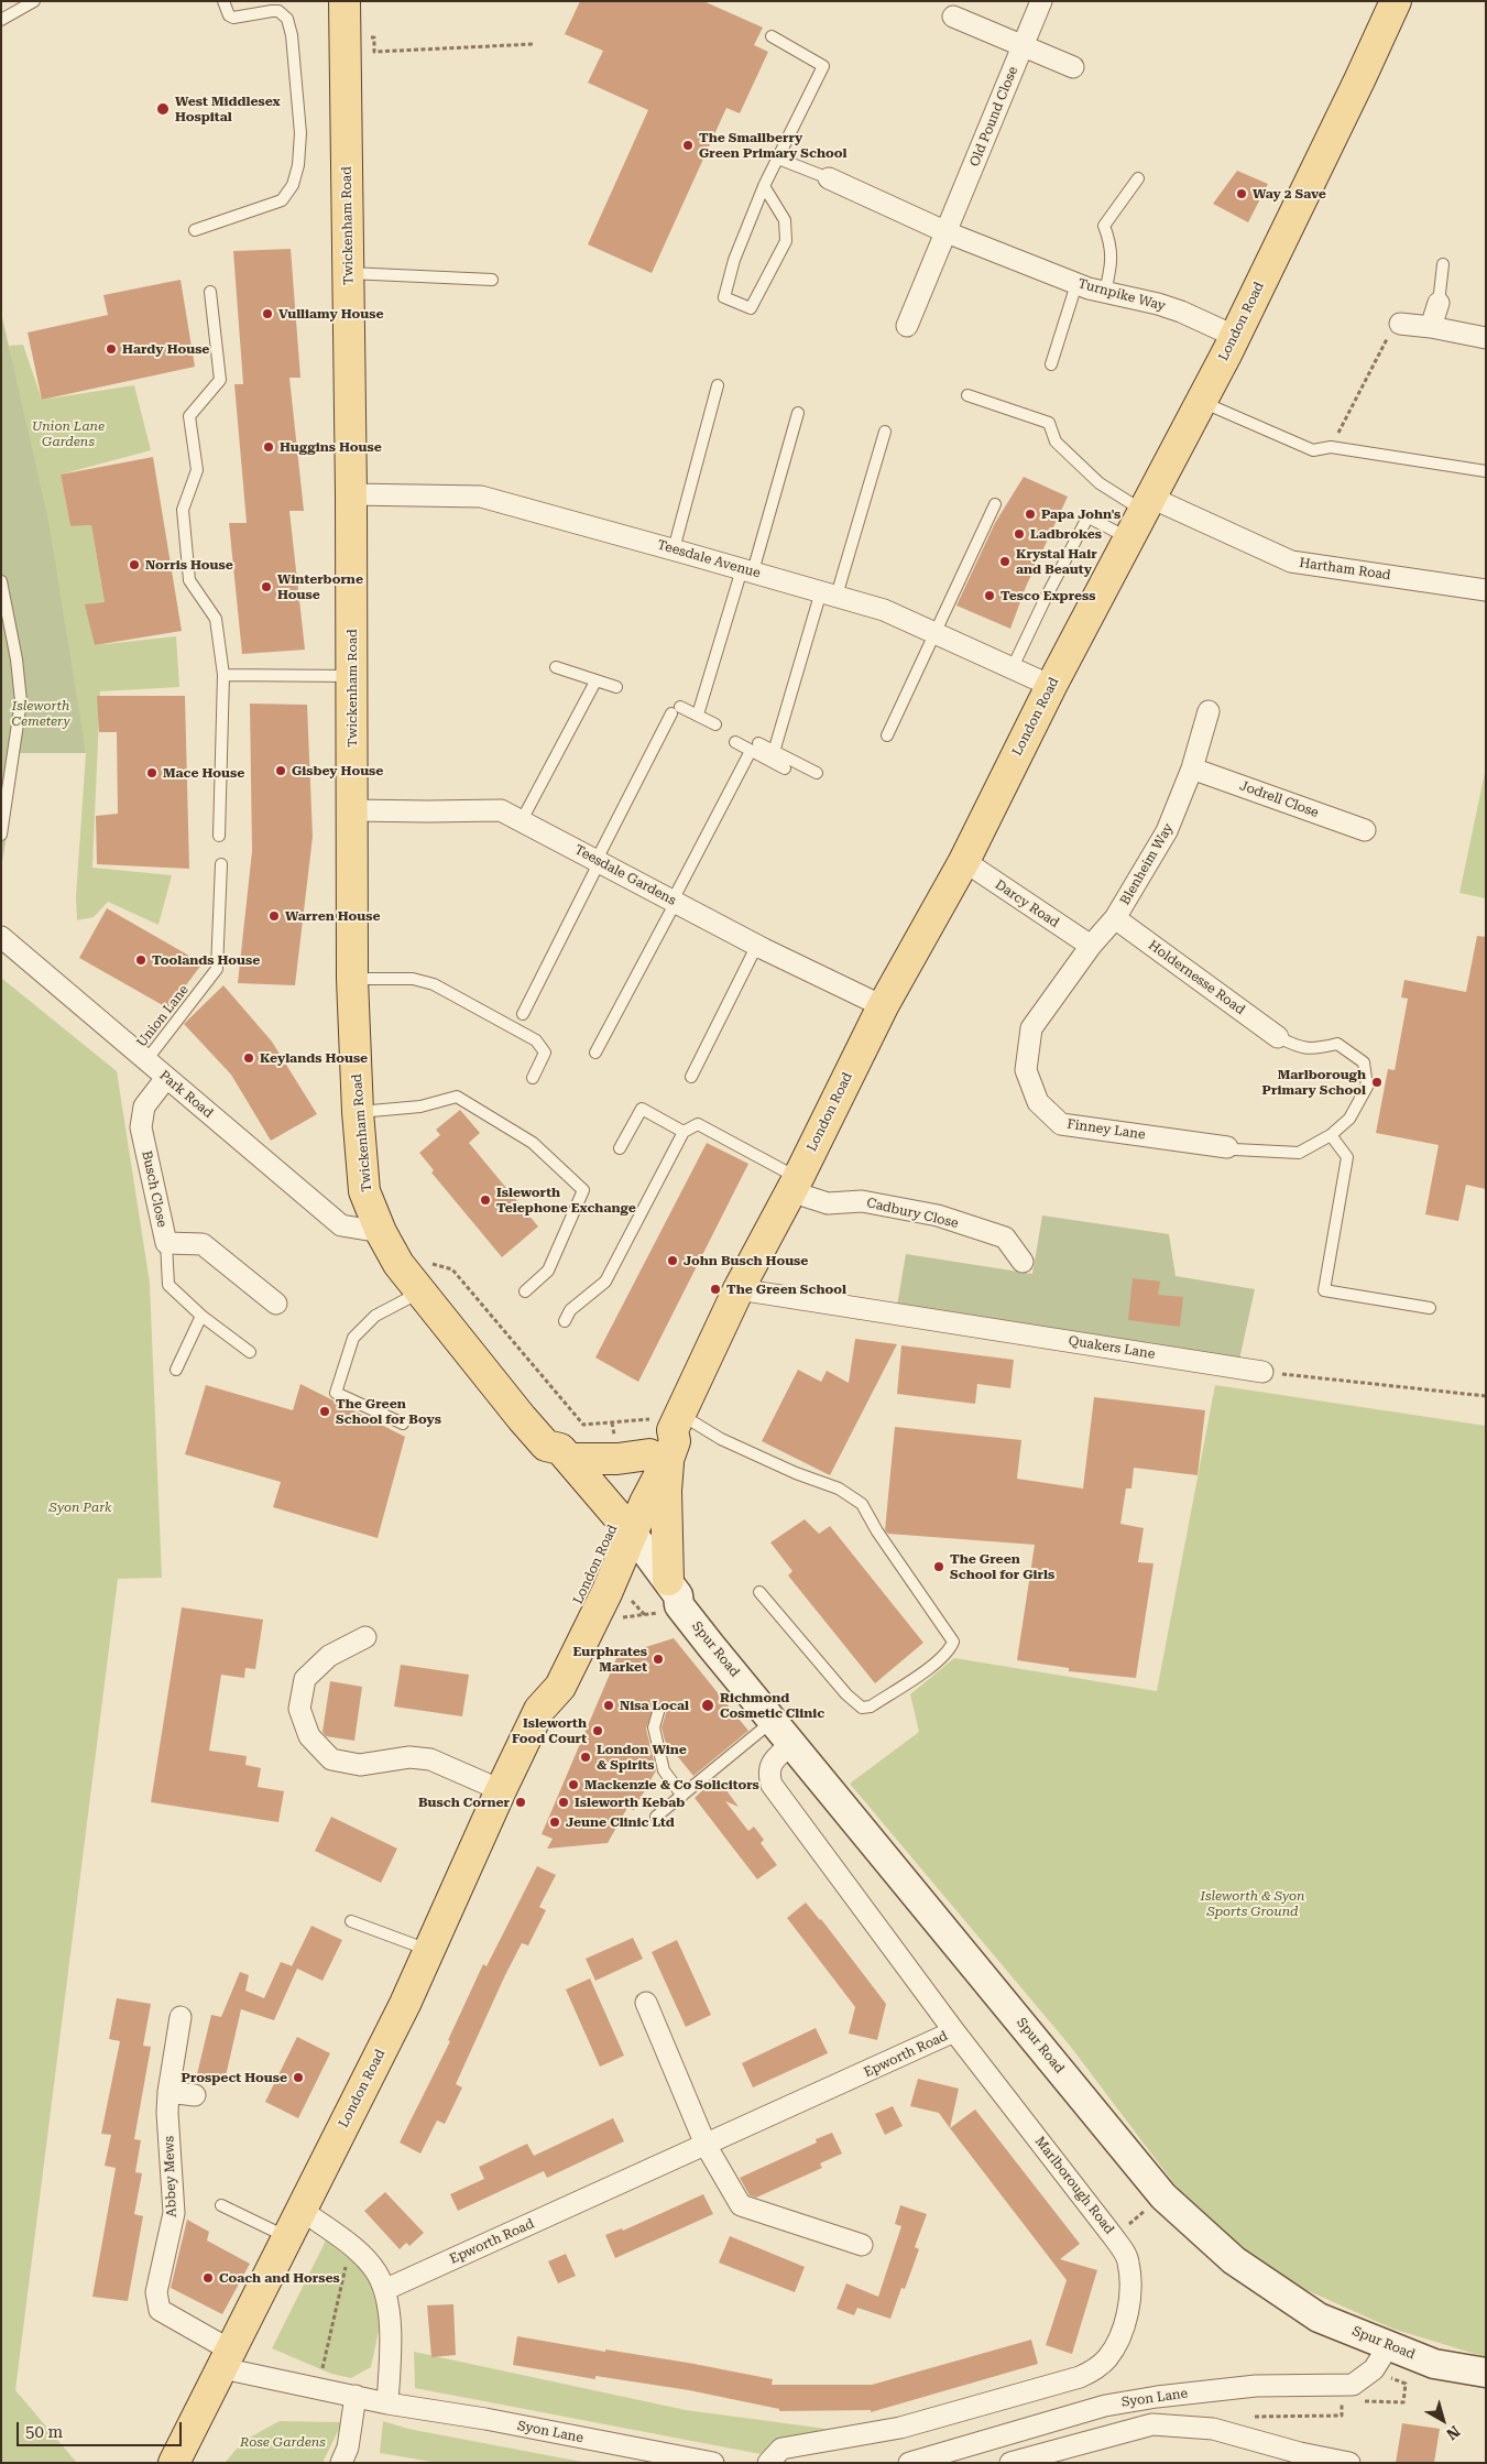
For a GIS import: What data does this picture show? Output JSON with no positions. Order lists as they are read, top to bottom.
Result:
{
  "streets": {
    "main road": ["Twickenham Road", "London Road", "Spur Road"],
    "street": [
      "Old Pound Close",
      "Turnpike Way",
      "Teesdale Avenue",
      "Hartham Road",
      "Jodrell Close",
      "Blenheim Way",
      "Teesdale Gardens",
      "Darcy Road",
      "Holdernesse Road",
      "Park Road",
      "Finney Lane",
      "Busch Close",
      "Cadbury Close",
      "Quakers Lane",
      "Epworth Road",
      "Abbey Mews",
      "Marlborough Road",
      "Syon Lane"
    ],
    "lane": ["Union Lane"]
  },
  "crossings": [
    ["Old Pound Close", "Turnpike Way"],
    ["Twickenham Road", "London Road"],
    ["Twickenham Road", "Teesdale Avenue"],
    ["Twickenham Road", "Teesdale Gardens"],
    ["Twickenham Road", "Park Road"],
    ["Twickenham Road", "Spur Road"],
    ["Turnpike Way", "London Road"],
    ["London Road", "Teesdale Avenue"],
    ["London Road", "Hartham Road"],
    ["London Road", "Teesdale Gardens"],
    ["London Road", "Darcy Road"],
    ["London Road", "Cadbury Close"],
    ["London Road", "Quakers Lane"],
    ["London Road", "Spur Road"],
    ["London Road", "Abbey Mews"],
    ["London Road", "Syon Lane"],
    ["Jodrell Close", "Blenheim Way"],
    ["Blenheim Way", "Darcy Road"],
    ["Blenheim Way", "Holdernesse Road"],
    ["Blenheim Way", "Finney Lane"],
    ["Darcy Road", "Finney Lane"],
    ["Union Lane", "Park Road"],
    ["Park Road", "Busch Close"],
    ["Spur Road", "Marlborough Road"],
    ["Spur Road", "Syon Lane"],
    ["Epworth Road", "Marlborough Road"],
    ["Abbey Mews", "Syon Lane"]
  ],
  "parks": [
    "Union Lane Gardens",
    "Isleworth Cemetery",
    "Syon Park",
    "Isleworth & Syon Sports Ground",
    "Rose Gardens"
  ],
  "places": [
    "West Middlesex Hospital",
    "The Smallberry Green Primary School",
    "Way 2 Save",
    "Vulliamy House",
    "Hardy House",
    "Huggins House",
    "Papa John's",
    "Ladbrokes",
    "Krystal Hair and Beauty",
    "Norris House",
    "Winterborne House",
    "Tesco Express",
    "Gisbey House",
    "Mace House",
    "Warren House",
    "Toolands House",
    "Keylands House",
    "Marlborough Primary School",
    "Isleworth Telephone Exchange",
    "John Busch House",
    "The Green School",
    "The Green School for Boys",
    "The Green School for Girls",
    "Eurphrates Market",
    "Nisa Local",
    "Richmond Cosmetic Clinic",
    "Isleworth Food Court",
    "London Wine & Spirits",
    "Mackenzie & Co Solicitors",
    "Busch Corner",
    "Isleworth Kebab",
    "Jeune Clinic Ltd",
    "Prospect House",
    "Coach and Horses"
  ],
  "scale_bar": "50 m",
  "north": "bottom right"
}
